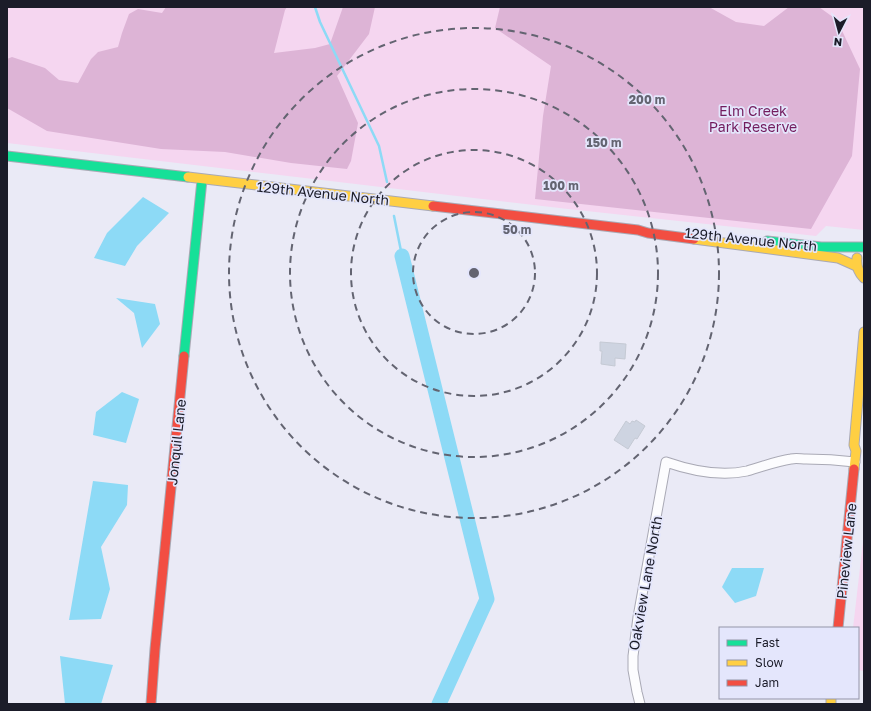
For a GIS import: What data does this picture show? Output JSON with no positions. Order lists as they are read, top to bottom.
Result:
{
  "streets": {
    "main road": ["129th Avenue North", "Jonquil Lane", "Pineview Lane"],
    "street": ["Oakview Lane North"]
  },
  "crossings": [
    ["129th Avenue North", "Jonquil Lane"],
    ["Pineview Lane", "Oakview Lane North"]
  ],
  "parks": ["Elm Creek Park Reserve"],
  "legend": ["Fast", "Slow", "Jam"],
  "north": "bottom",
  "rings": [
    "200 m",
    "150 m",
    "100 m",
    "50 m"
  ]
}
